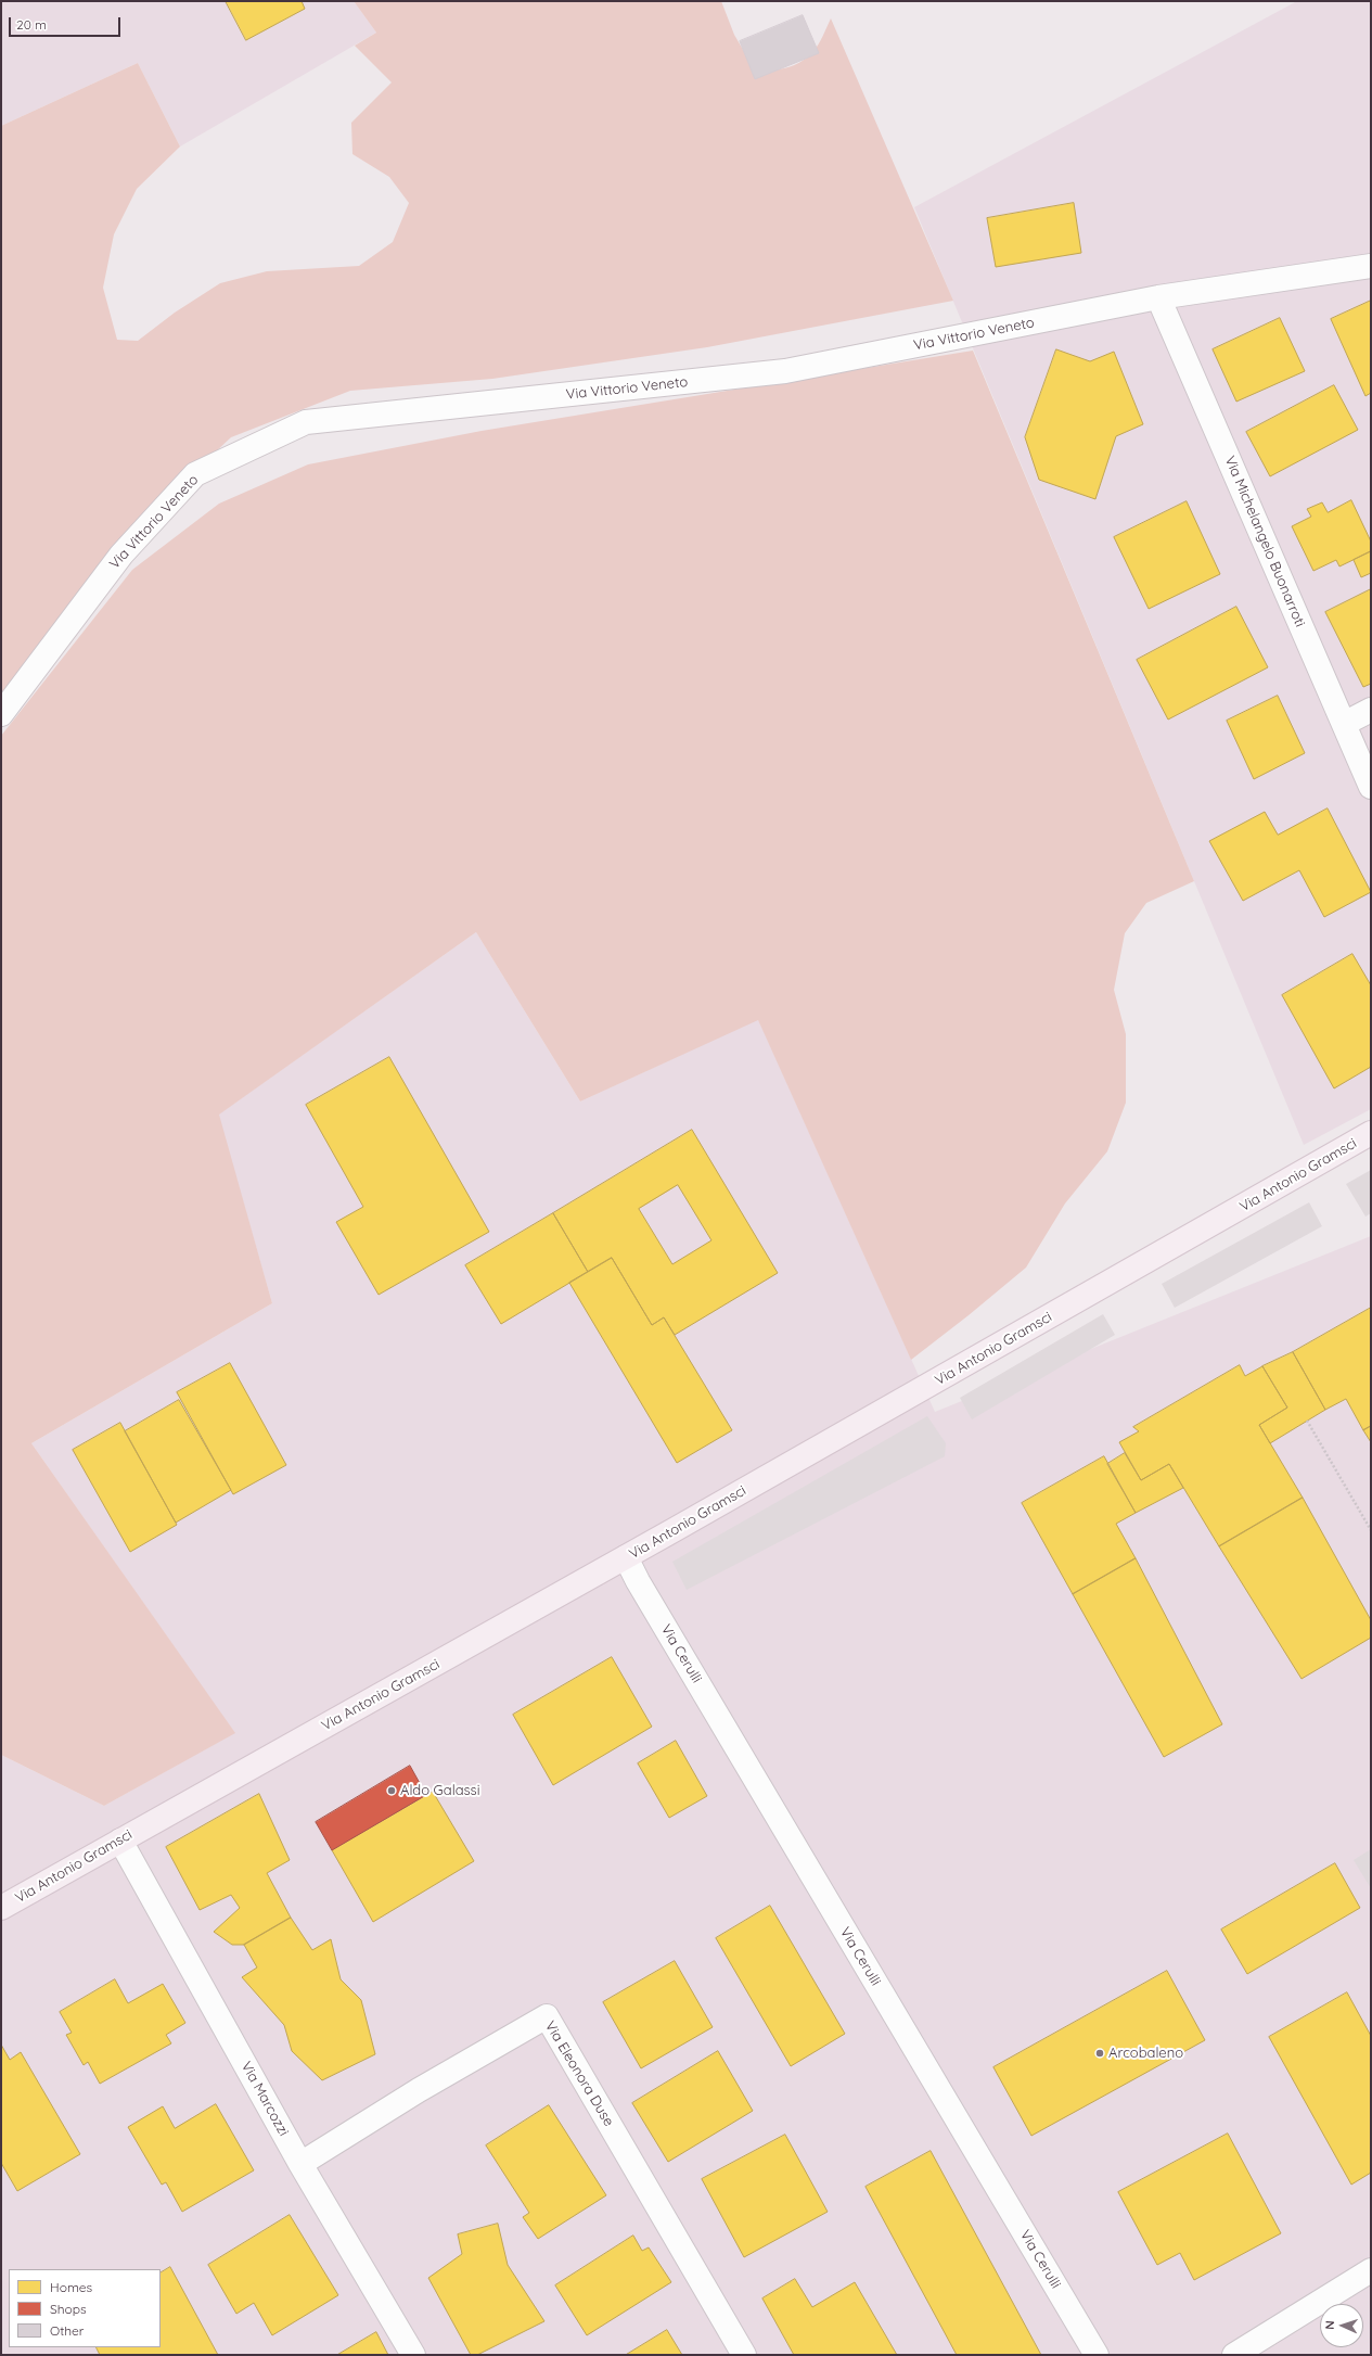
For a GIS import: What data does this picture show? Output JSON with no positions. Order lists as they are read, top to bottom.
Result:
{
  "streets": {
    "street": [
      "Via Vittorio Veneto",
      "Via Michelangelo Buonarroti",
      "Via Antonio Gramsci",
      "Via Cerulli",
      "Via Eleonora Duse",
      "Via Marcozzi"
    ]
  },
  "crossings": [
    ["Via Vittorio Veneto", "Via Michelangelo Buonarroti"],
    ["Via Antonio Gramsci", "Via Cerulli"],
    ["Via Antonio Gramsci", "Via Marcozzi"],
    ["Via Eleonora Duse", "Via Marcozzi"]
  ],
  "places": ["Aldo Galassi", "Arcobaleno"],
  "legend": ["Homes", "Shops", "Other"],
  "scale_bar": "20 m",
  "north": "left"
}
